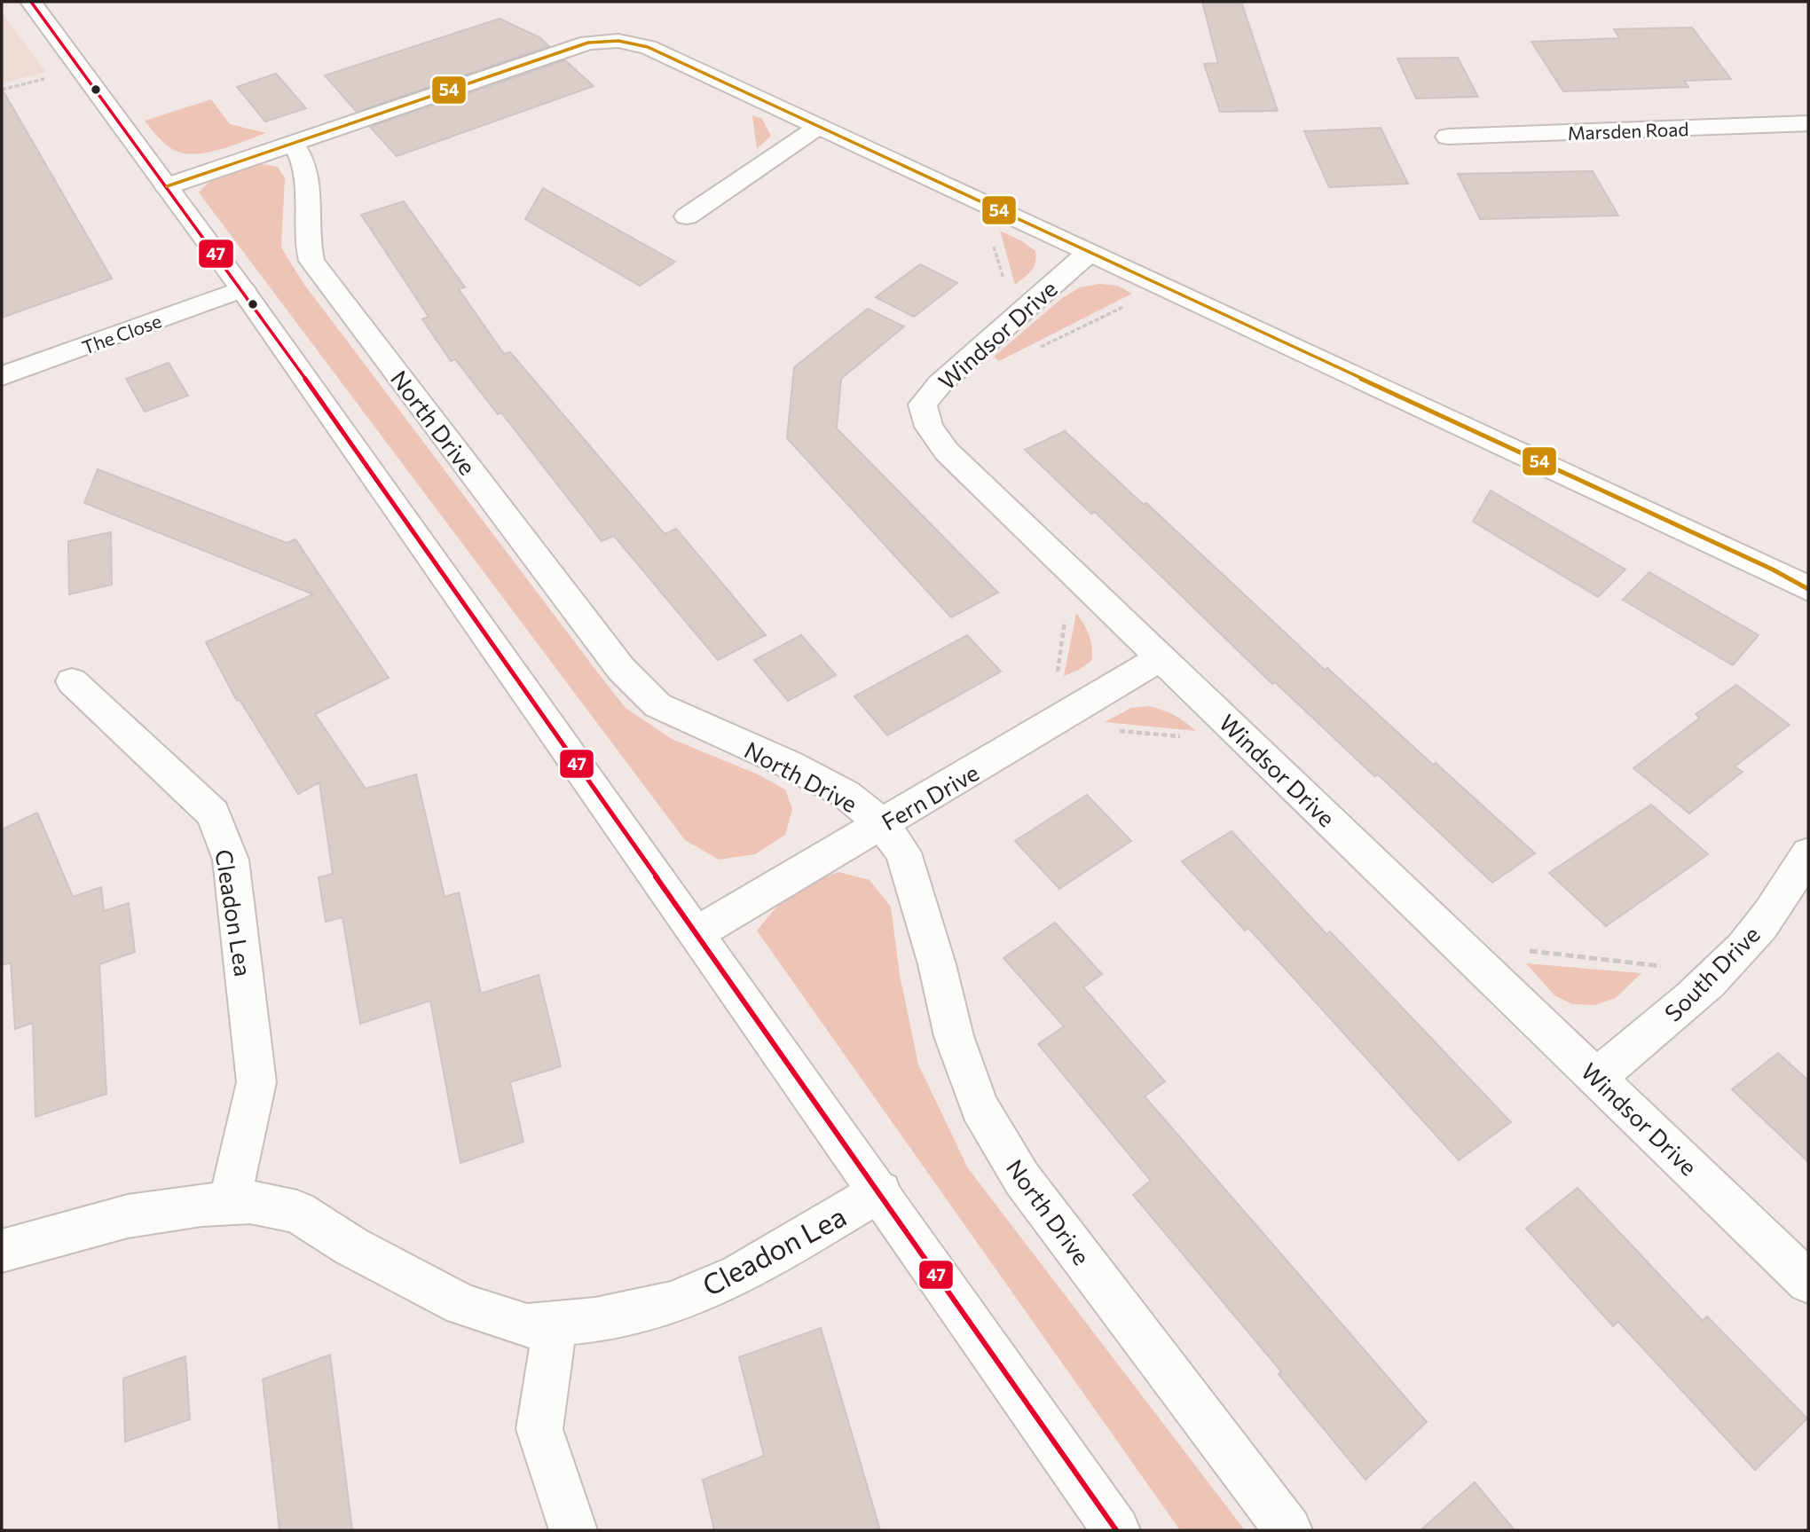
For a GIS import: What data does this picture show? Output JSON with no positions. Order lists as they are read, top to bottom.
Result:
{
  "streets": {
    "street": [
      "Marsden Road",
      "The Close",
      "Windsor Drive",
      "North Drive",
      "Fern Drive",
      "Cleadon Lea",
      "South Drive"
    ]
  },
  "crossings": [
    ["Windsor Drive", "Fern Drive"],
    ["Windsor Drive", "South Drive"],
    ["North Drive", "Fern Drive"]
  ],
  "lines": ["transit line 47", "transit line 54"]
}
